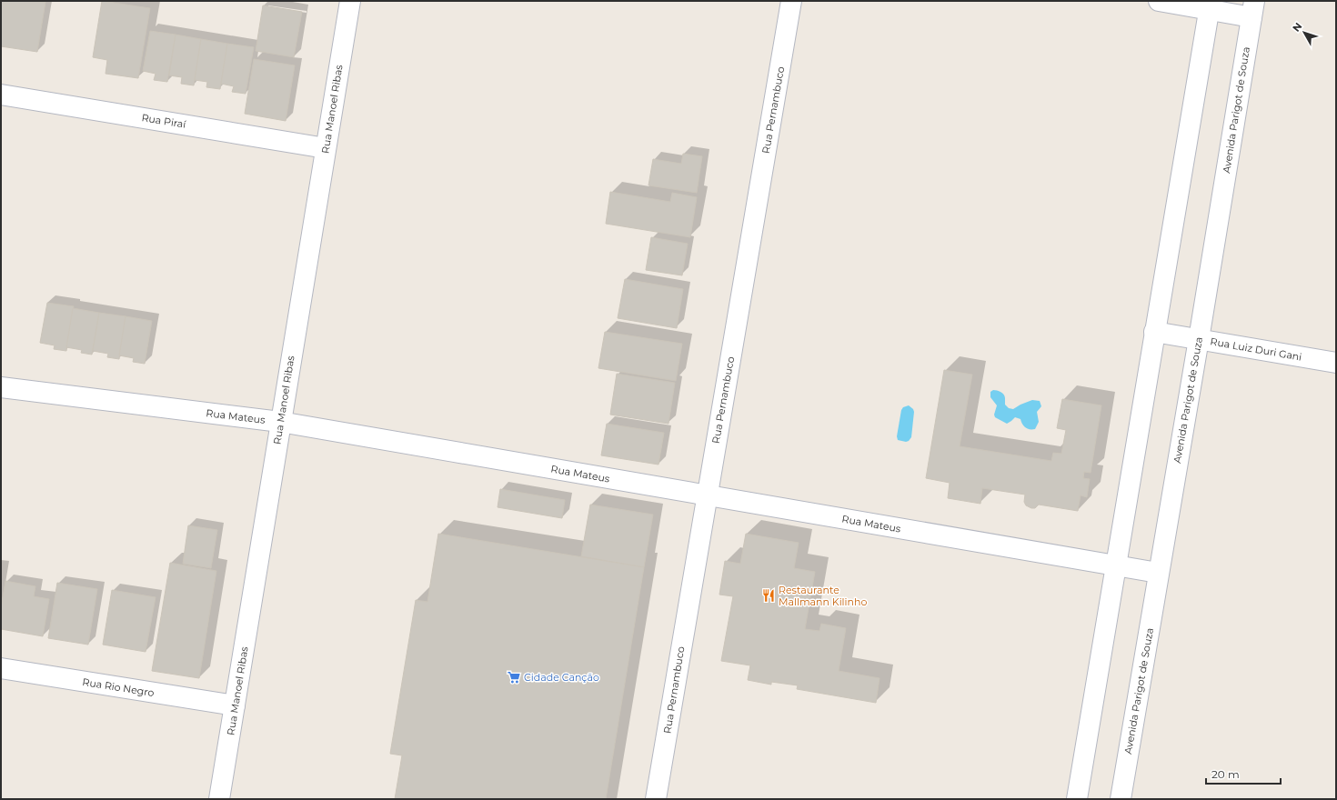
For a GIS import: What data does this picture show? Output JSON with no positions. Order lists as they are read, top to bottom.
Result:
{
  "streets": {
    "street": [
      "Rua Manoel Ribas",
      "Rua Pernambuco",
      "Avenida Parigot de Souza",
      "Rua Piraí",
      "Rua Luiz Duri Gani",
      "Rua Mateus",
      "Rua Rio Negro"
    ]
  },
  "crossings": [
    ["Rua Manoel Ribas", "Rua Piraí"],
    ["Rua Manoel Ribas", "Rua Mateus"],
    ["Rua Manoel Ribas", "Rua Rio Negro"],
    ["Rua Pernambuco", "Rua Mateus"],
    ["Avenida Parigot de Souza", "Rua Luiz Duri Gani"],
    ["Avenida Parigot de Souza", "Rua Mateus"]
  ],
  "places": {
    "restaurant": ["Restaurante Mallmann Kilinho"],
    "supermarket": ["Cidade Canção"]
  },
  "scale_bar": "20 m",
  "north": "top left"
}
